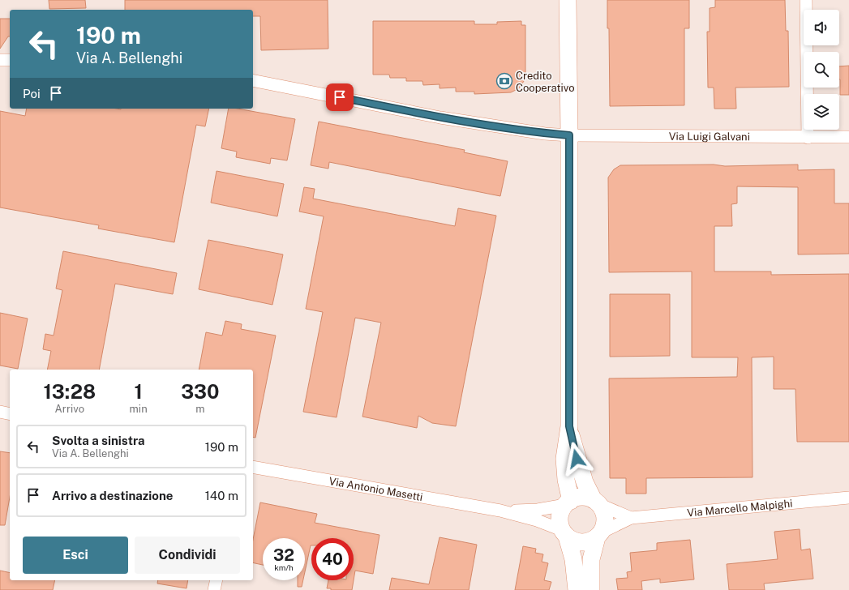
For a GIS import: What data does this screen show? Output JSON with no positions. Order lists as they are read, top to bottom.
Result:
{
  "streets": {
    "street": ["Via Luigi Galvani", "Via Antonio Masetti", "Via Marcello Malpighi"]
  },
  "crossings": [
    ["Via Antonio Masetti", "Via Marcello Malpighi"]
  ],
  "places": {
    "bank": ["Credito Cooperativo"]
  },
  "page": {
    "turn": ["190 m", "Via A. Bellenghi"],
    "then": "Poi",
    "eta": [
      "13:28",
      "Arrivo",
      "1",
      "min",
      "330",
      "m"
    ],
    "list": [
      {
        "name": "Svolta a sinistra",
        "note": "Via A. Bellenghi",
        "value": "190 m"
      },
      {
        "name": "Arrivo a destinazione",
        "value": "140 m"
      }
    ],
    "buttons": ["Esci", "Condividi"],
    "speed": "32 km/h",
    "limit": "40"
  }
}
